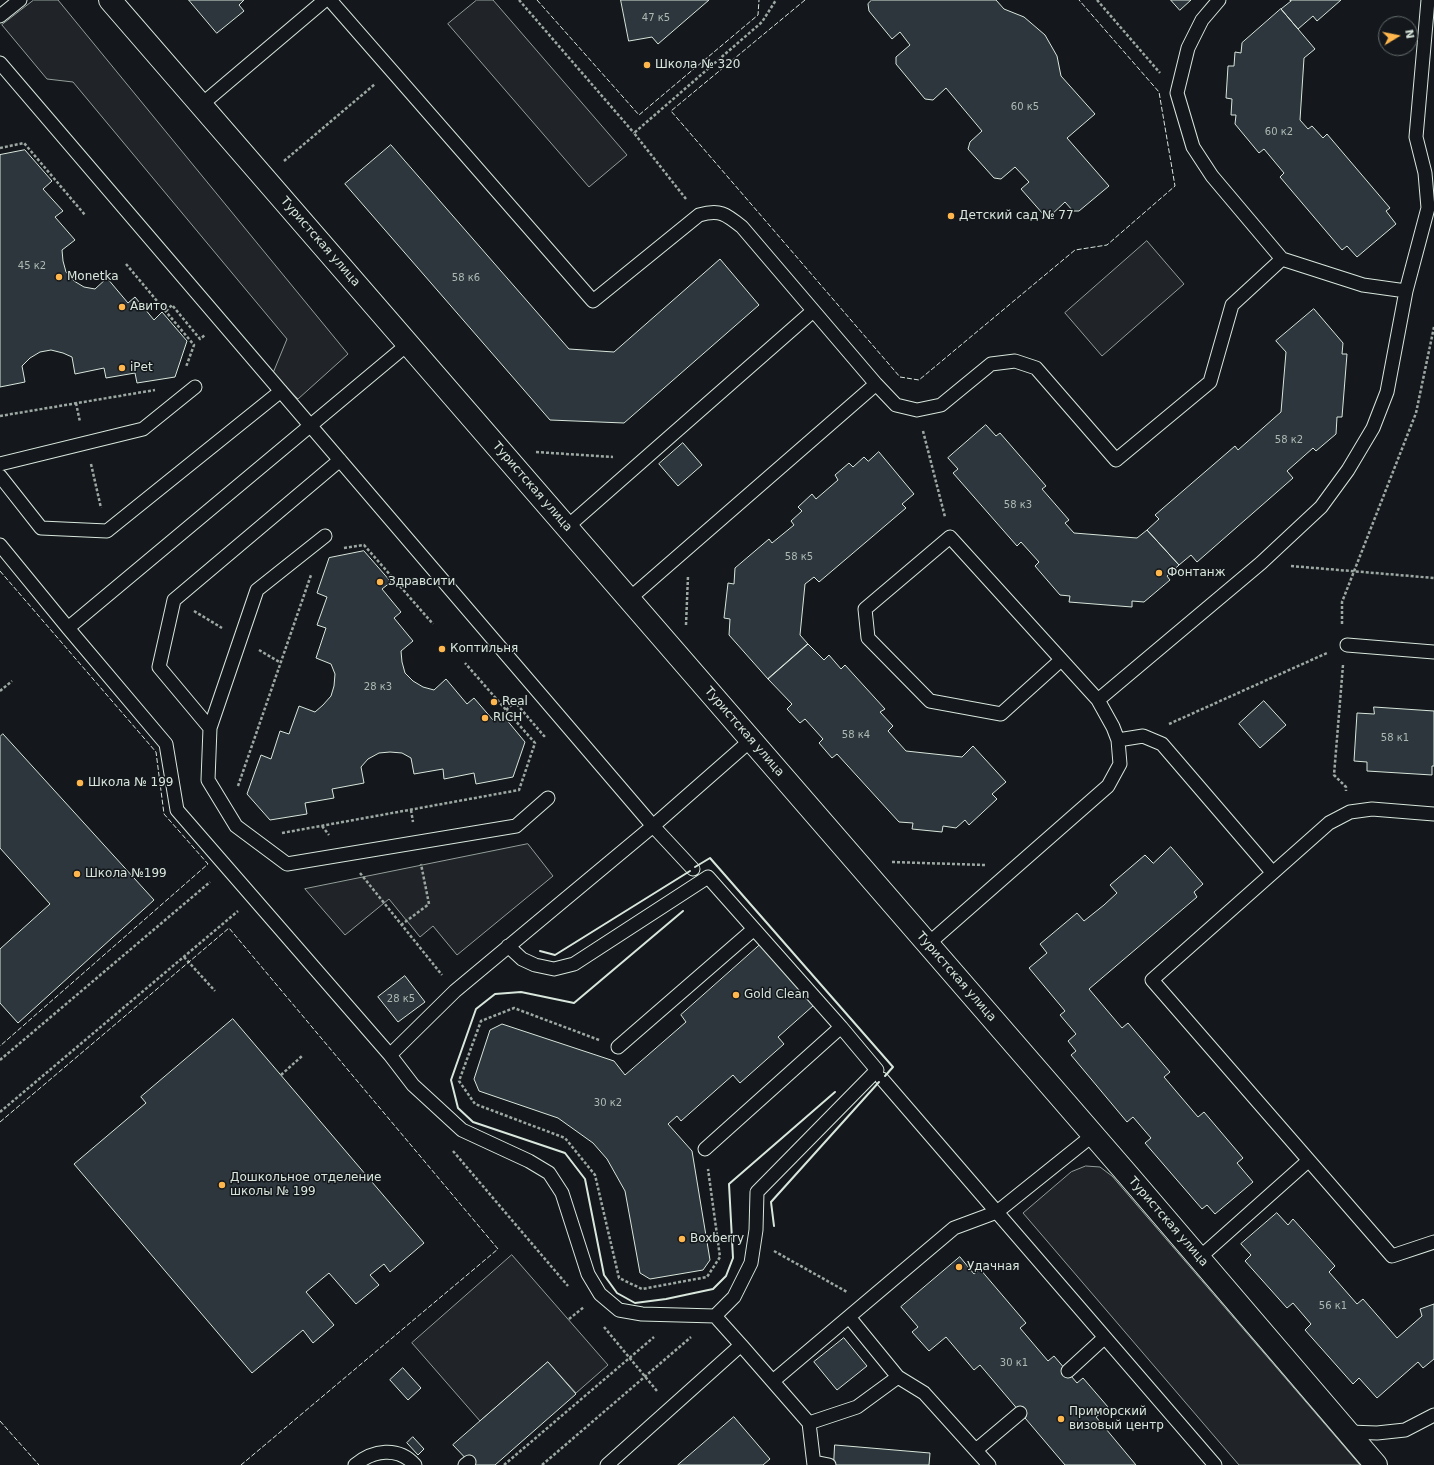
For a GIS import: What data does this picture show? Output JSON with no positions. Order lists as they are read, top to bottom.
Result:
{
  "streets": {
    "street": ["Туристская улица"]
  },
  "places": [
    "Школа № 320",
    "Детский сад № 77",
    "Monetka",
    "Авито",
    "iРet",
    "Фонтанж",
    "Здравсити",
    "Коптильня",
    "Real",
    "RICH",
    "Школа № 199",
    "Школа №199",
    "Gold Clean",
    "Дошкольное отделение школы № 199",
    "Boxberry",
    "Удачная",
    "Приморский визовый центр"
  ],
  "house_numbers": [
    "47 к5",
    "60 к5",
    "60 к2",
    "45 к2",
    "58 к6",
    "58 к2",
    "58 к3",
    "58 к5",
    "28 к3",
    "58 к4",
    "58 к1",
    "28 к5",
    "30 к2",
    "56 к1",
    "30 к1"
  ],
  "north": "right"
}
